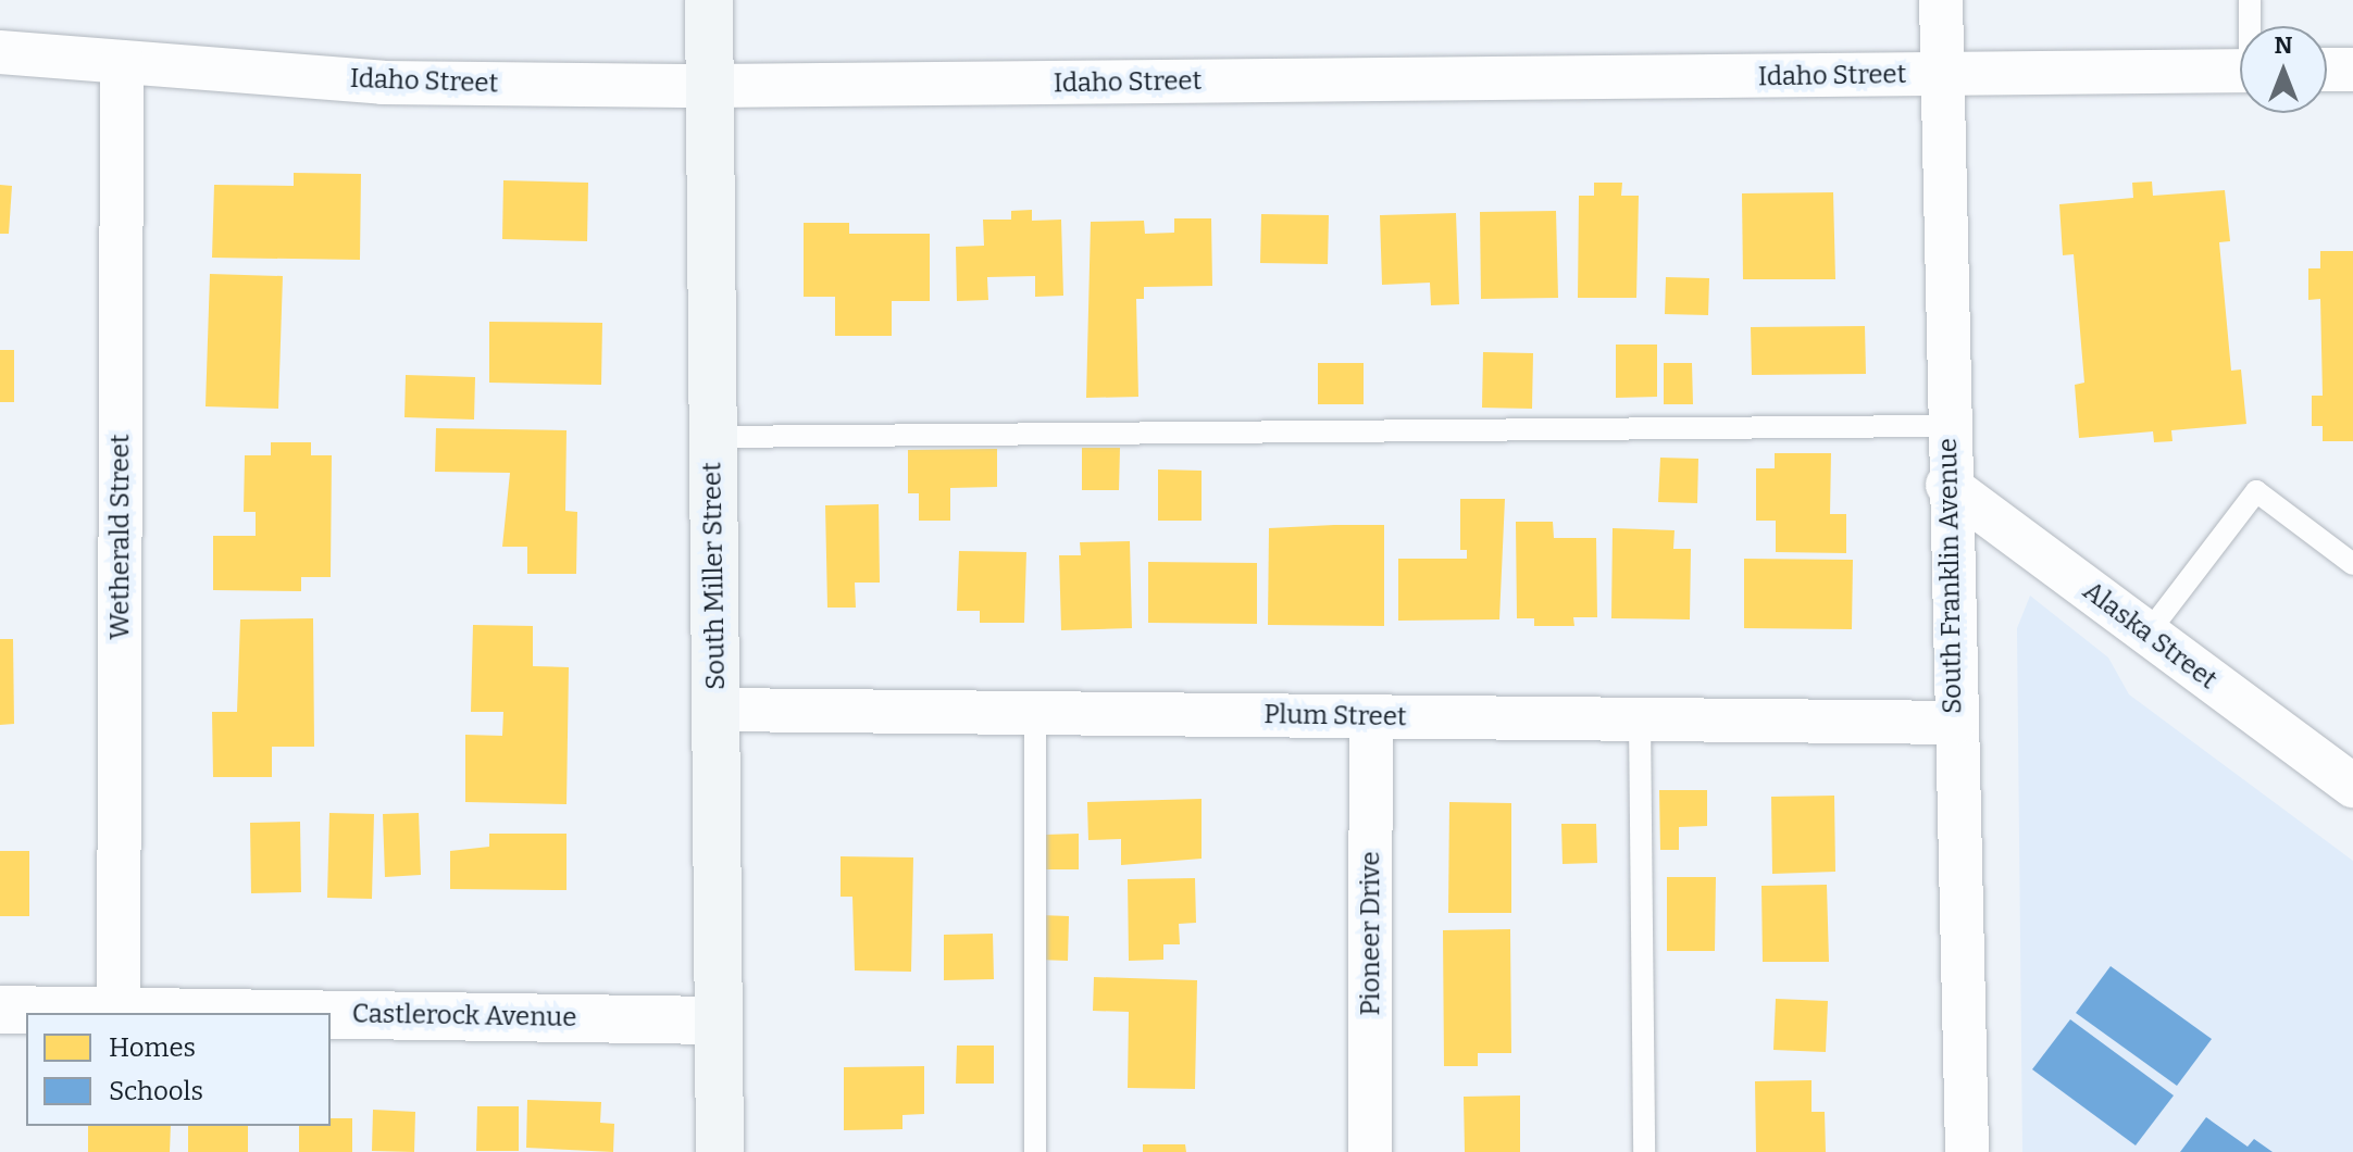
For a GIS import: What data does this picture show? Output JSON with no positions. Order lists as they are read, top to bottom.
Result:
{
  "streets": {
    "main road": ["South Miller Street"],
    "street": [
      "Idaho Street",
      "Wetherald Street",
      "South Franklin Avenue",
      "Alaska Street",
      "Plum Street",
      "Pioneer Drive",
      "Castlerock Avenue"
    ]
  },
  "crossings": [
    ["Idaho Street", "Wetherald Street"],
    ["Idaho Street", "South Miller Street"],
    ["Idaho Street", "South Franklin Avenue"],
    ["Wetherald Street", "Castlerock Avenue"],
    ["South Miller Street", "Plum Street"],
    ["South Miller Street", "Castlerock Avenue"],
    ["South Franklin Avenue", "Alaska Street"],
    ["South Franklin Avenue", "Plum Street"],
    ["Plum Street", "Pioneer Drive"]
  ],
  "legend": ["Homes", "Schools"],
  "north": "top"
}
